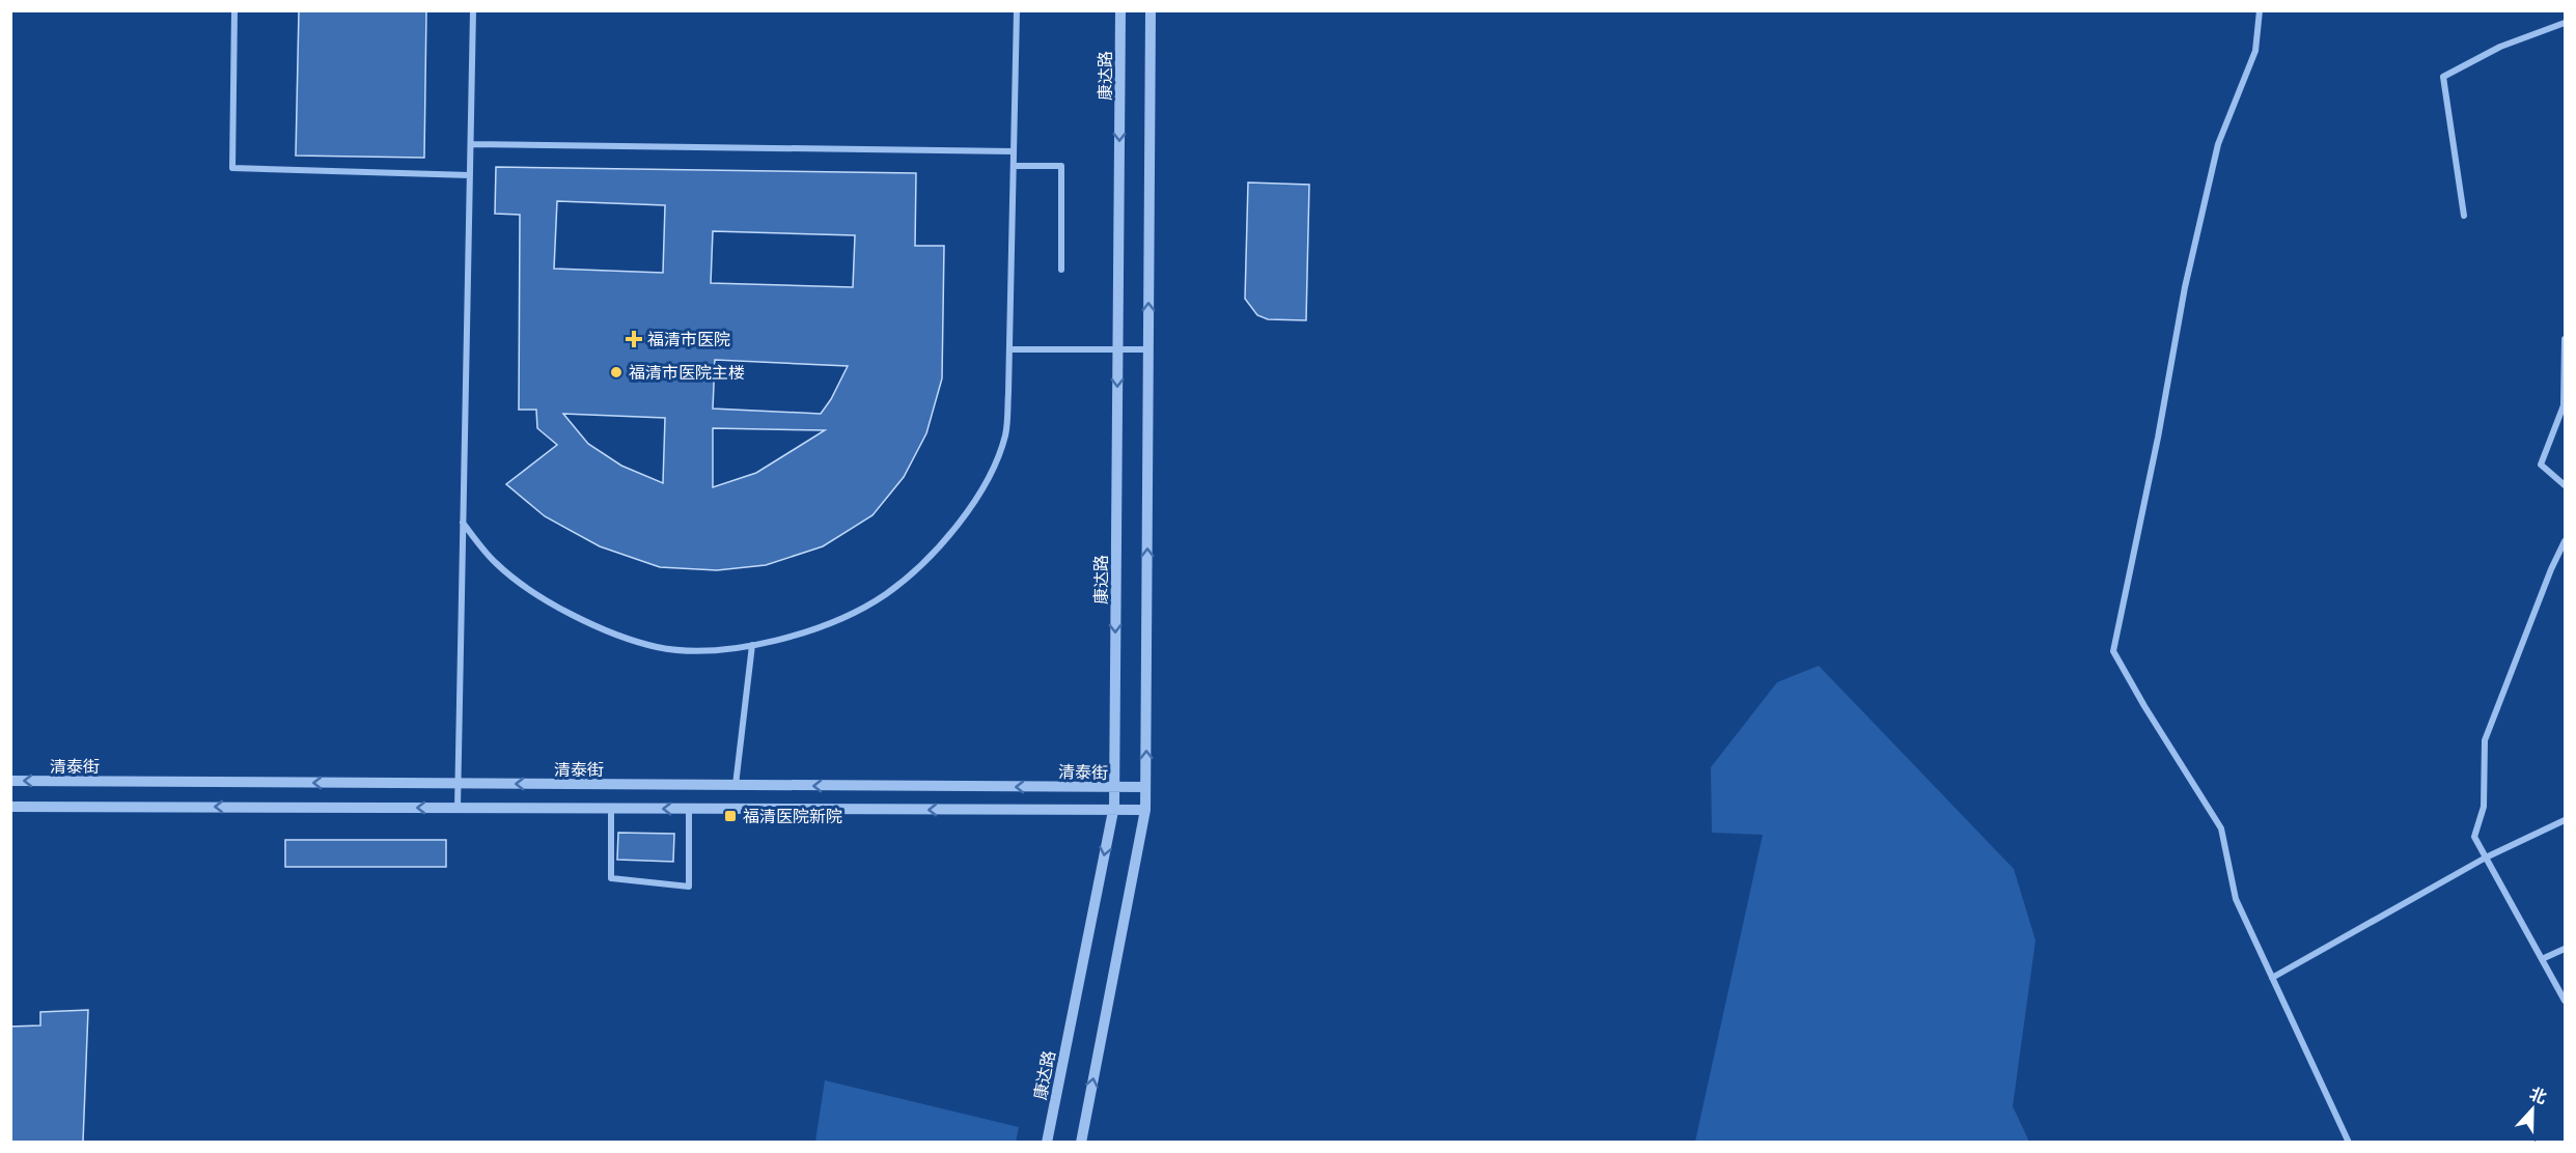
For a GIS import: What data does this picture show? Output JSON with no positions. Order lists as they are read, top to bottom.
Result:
{
  "streets": {
    "street": ["康达路", "清泰街"]
  },
  "crossings": [
    ["康达路", "清泰街"]
  ],
  "places": {
    "health": ["福清市医院"],
    "other": ["福清市医院主楼"],
    "transit": ["福清医院新院"]
  },
  "north": "top"
}
